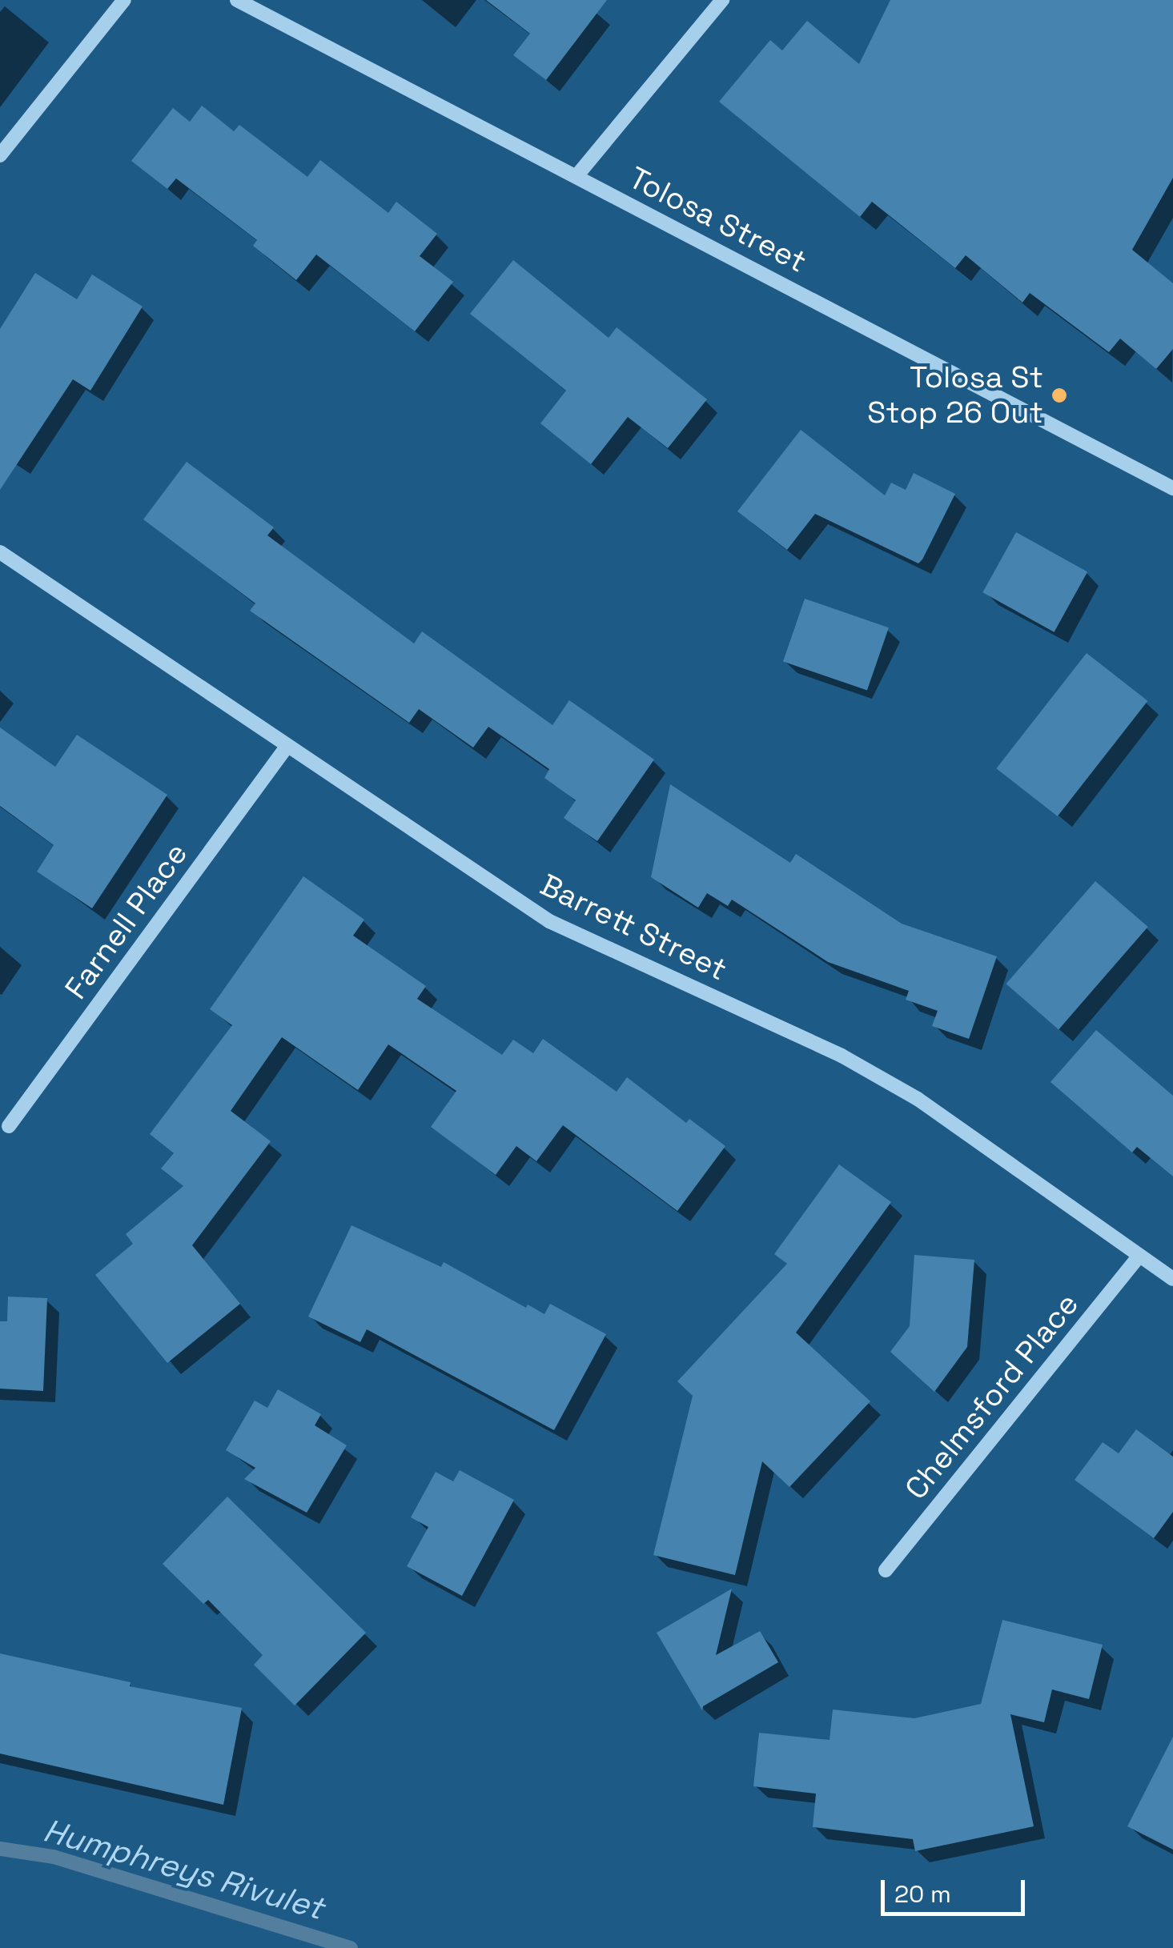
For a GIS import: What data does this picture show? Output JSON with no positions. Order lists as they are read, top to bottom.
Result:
{
  "streets": {
    "street": [
      "Tolosa Street",
      "Farnell Place",
      "Barrett Street",
      "Chelmsford Place"
    ]
  },
  "crossings": [
    ["Farnell Place", "Barrett Street"],
    ["Barrett Street", "Chelmsford Place"]
  ],
  "water": ["Humphreys Rivulet"],
  "places": ["Tolosa St Stop 26 Out"],
  "scale_bar": "20 m"
}
